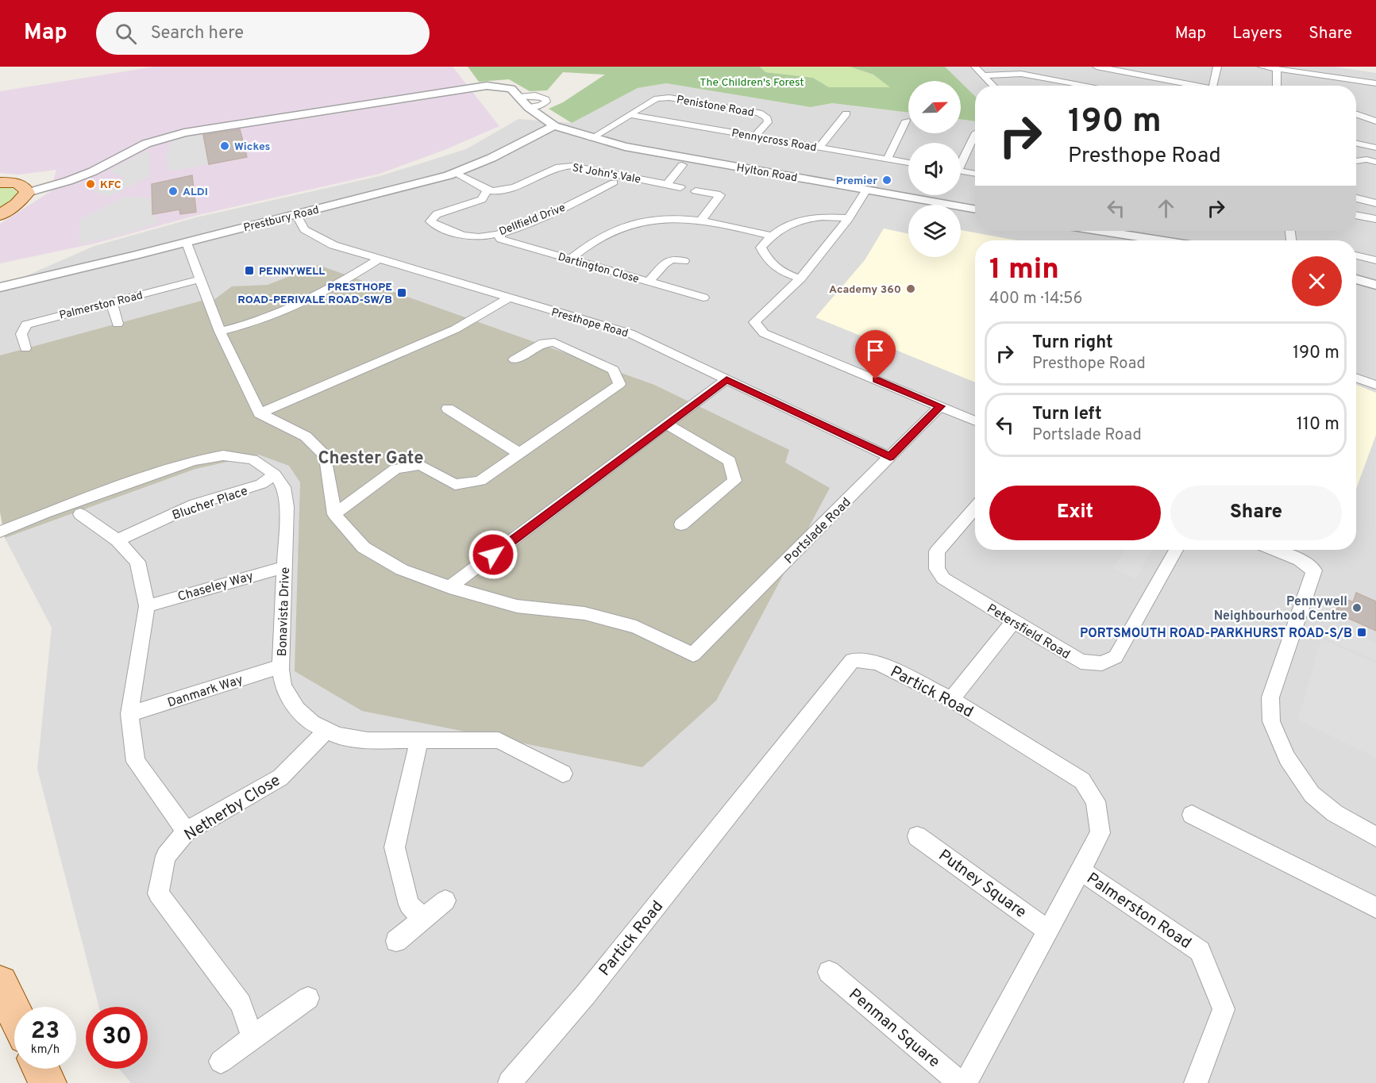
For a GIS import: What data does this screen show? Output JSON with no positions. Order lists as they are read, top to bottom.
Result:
{
  "streets": {
    "street": [
      "Penistone Road",
      "Pennycross Road",
      "Hylton Road",
      "St John's Vale",
      "Prestbury Road",
      "Dellfield Drive",
      "Dartington Close",
      "Palmerston Road",
      "Presthope Road",
      "Blucher Place",
      "Portslade Road",
      "Chaseley Way",
      "Bonavista Drive",
      "Petersfield Road",
      "Danmark Way",
      "Partick Road",
      "Netherby Close",
      "Putney Square",
      "Penman Square"
    ]
  },
  "crossings": [
    ["Penistone Road", "Pennycross Road"],
    ["Penistone Road", "Hylton Road"],
    ["Hylton Road", "Prestbury Road"],
    ["St John's Vale", "Dellfield Drive"],
    ["Prestbury Road", "Presthope Road"],
    ["Dellfield Drive", "Dartington Close"],
    ["Palmerston Road", "Partick Road"],
    ["Presthope Road", "Portslade Road"],
    ["Blucher Place", "Bonavista Drive"],
    ["Chaseley Way", "Bonavista Drive"],
    ["Bonavista Drive", "Danmark Way"],
    ["Bonavista Drive", "Netherby Close"],
    ["Partick Road", "Putney Square"]
  ],
  "districts": ["Chester Gate"],
  "parks": ["The Children's Forest"],
  "places": {
    "other": [
      "Wickes",
      "Premier",
      "KFC",
      "ALDI",
      "Academy 360",
      "Pennywell Neighbourhood Centre"
    ],
    "transit": ["PENNYWELL", "PRESTHOPE ROAD-PERIVALE ROAD-SW/B", "PORTSMOUTH ROAD-PARKHURST ROAD-S/B"]
  },
  "north": "top right",
  "page": {
    "header": "Map",
    "search": "Search here",
    "nav": ["Map", "Layers", "Share"],
    "turn": ["190 m", "Presthope Road"],
    "heading": ["1 min", "400 m · 14:56"],
    "list": [
      {
        "name": "Turn right",
        "note": "Presthope Road",
        "value": "190 m"
      },
      {
        "name": "Turn left",
        "note": "Portslade Road",
        "value": "110 m"
      }
    ],
    "buttons": ["Exit", "Share"],
    "speed": "23 km/h",
    "limit": "30"
  }
}
